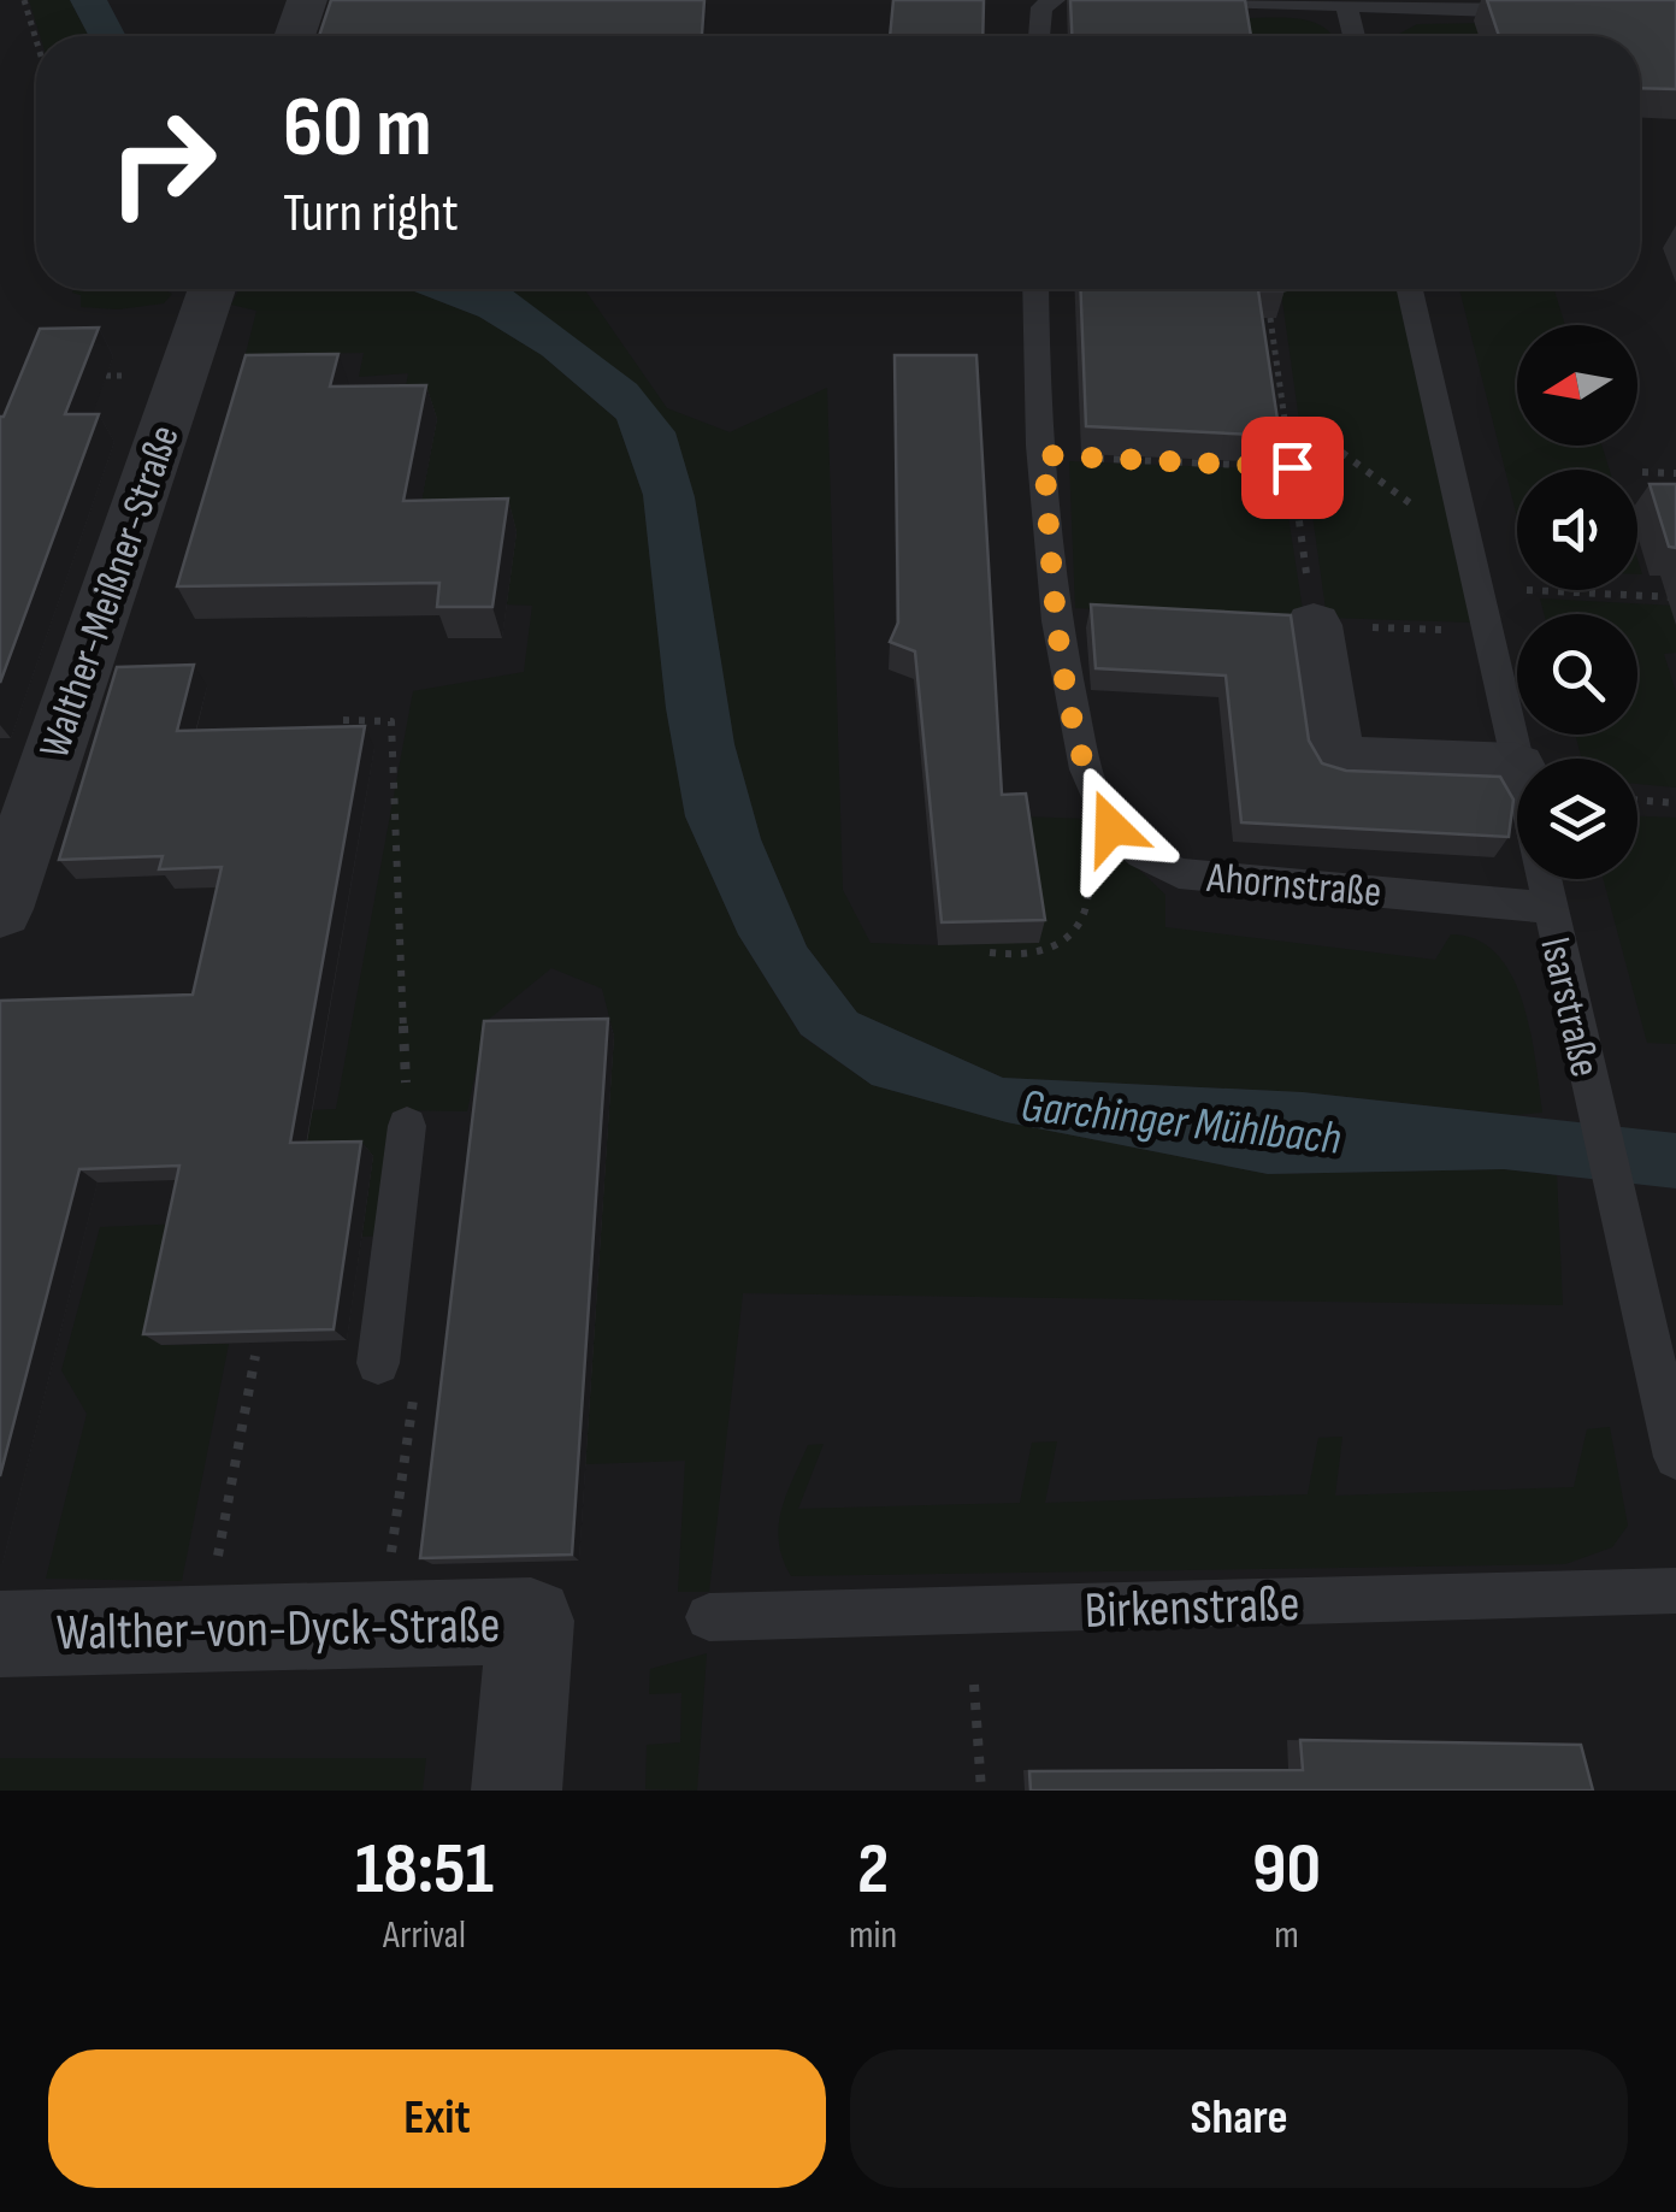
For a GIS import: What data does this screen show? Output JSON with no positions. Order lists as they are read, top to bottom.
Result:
{
  "streets": {
    "street": ["Walther-Meißner-Straße", "Walther-von-Dyck-Straße"],
    "lane": ["Ahornstraße", "Isarstraße", "Birkenstraße"]
  },
  "crossings": [
    ["Ahornstraße", "Isarstraße"]
  ],
  "water": ["Garchinger Mühlbach"],
  "north": "left",
  "page": {
    "turn": ["60 m", "Turn right"],
    "eta": [
      "18:51",
      "Arrival",
      "2",
      "min",
      "90",
      "m"
    ],
    "buttons": ["Exit", "Share"]
  }
}
